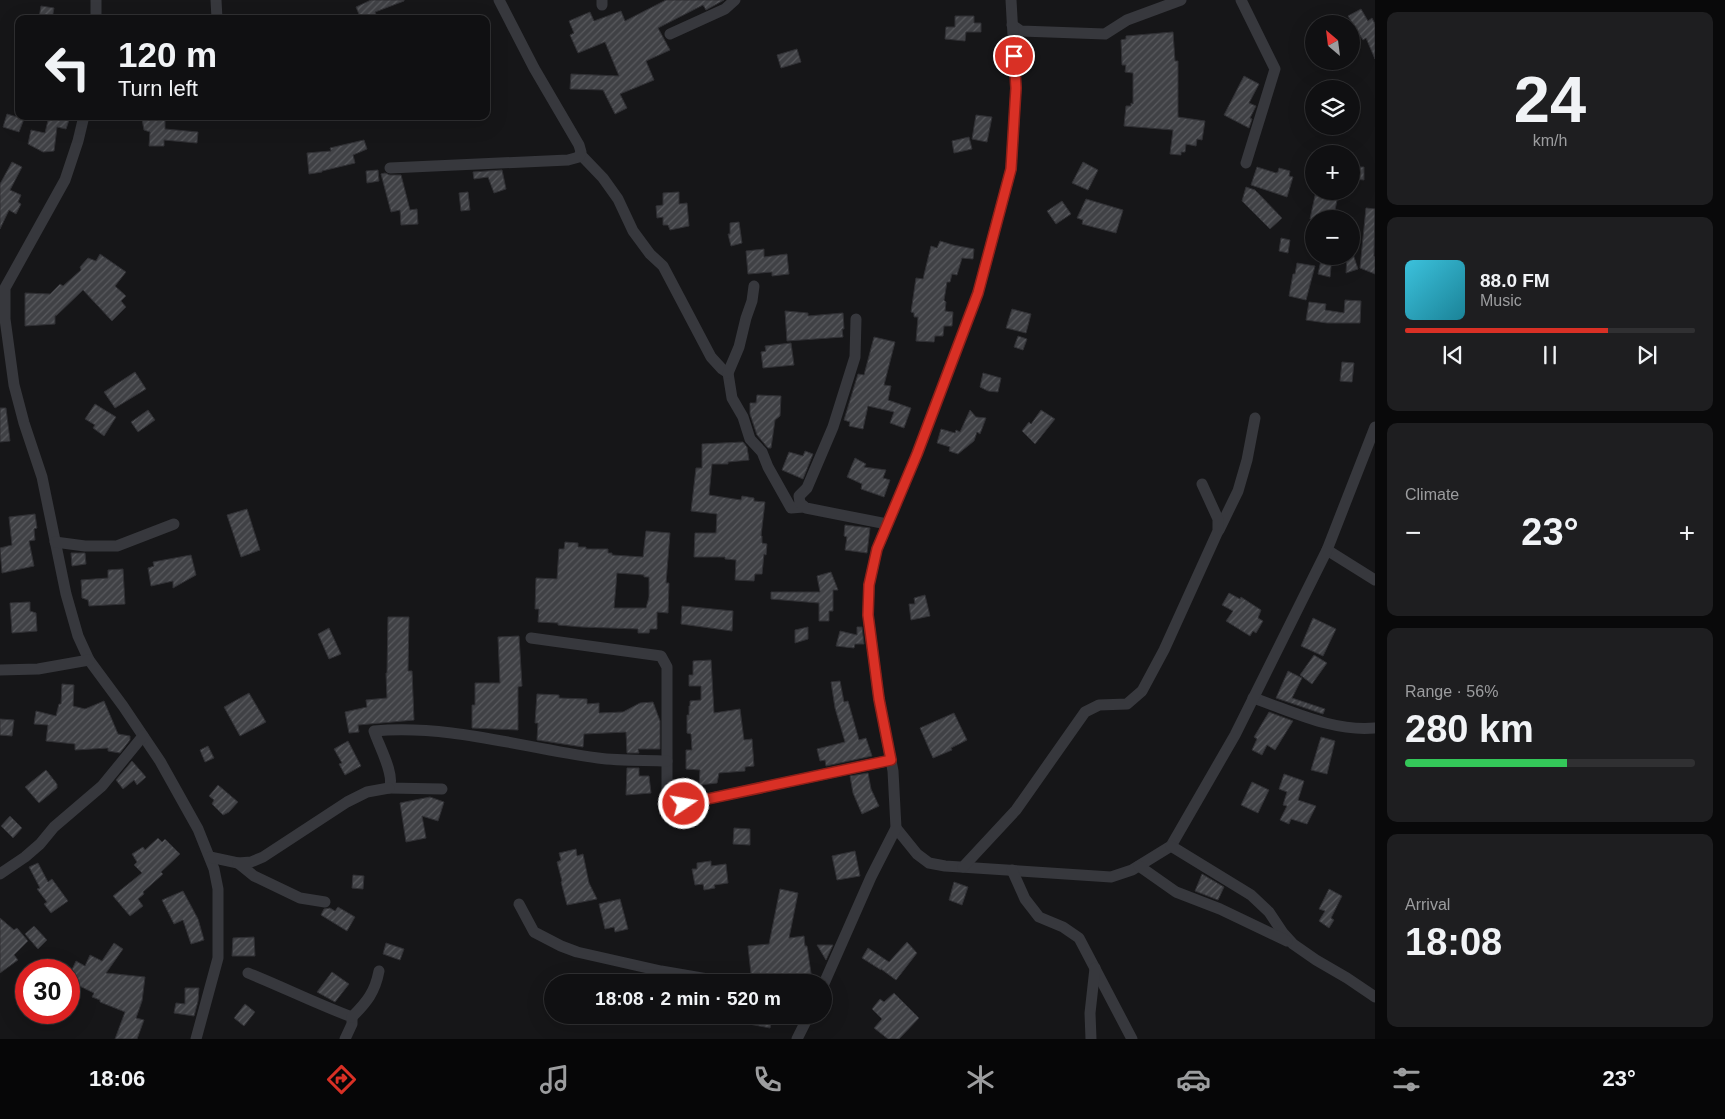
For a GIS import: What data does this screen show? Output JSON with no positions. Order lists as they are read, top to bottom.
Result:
{
  "north": "top left",
  "page": {
    "tile": [
      ["24", "km/h"],
      "Climate",
      ["Range · 56%", "280 km"],
      ["Arrival", "18:08"]
    ],
    "map_buttons": ["+", "−"],
    "turn": ["120 m", "Turn left"],
    "song": ["88.0 FM", "Music"],
    "heat": ["−", "23°", "+"],
    "limit": "30",
    "trip": "18:08 · 2 min · 520 m",
    "tabs": ["18:06", "23°"]
  }
}
